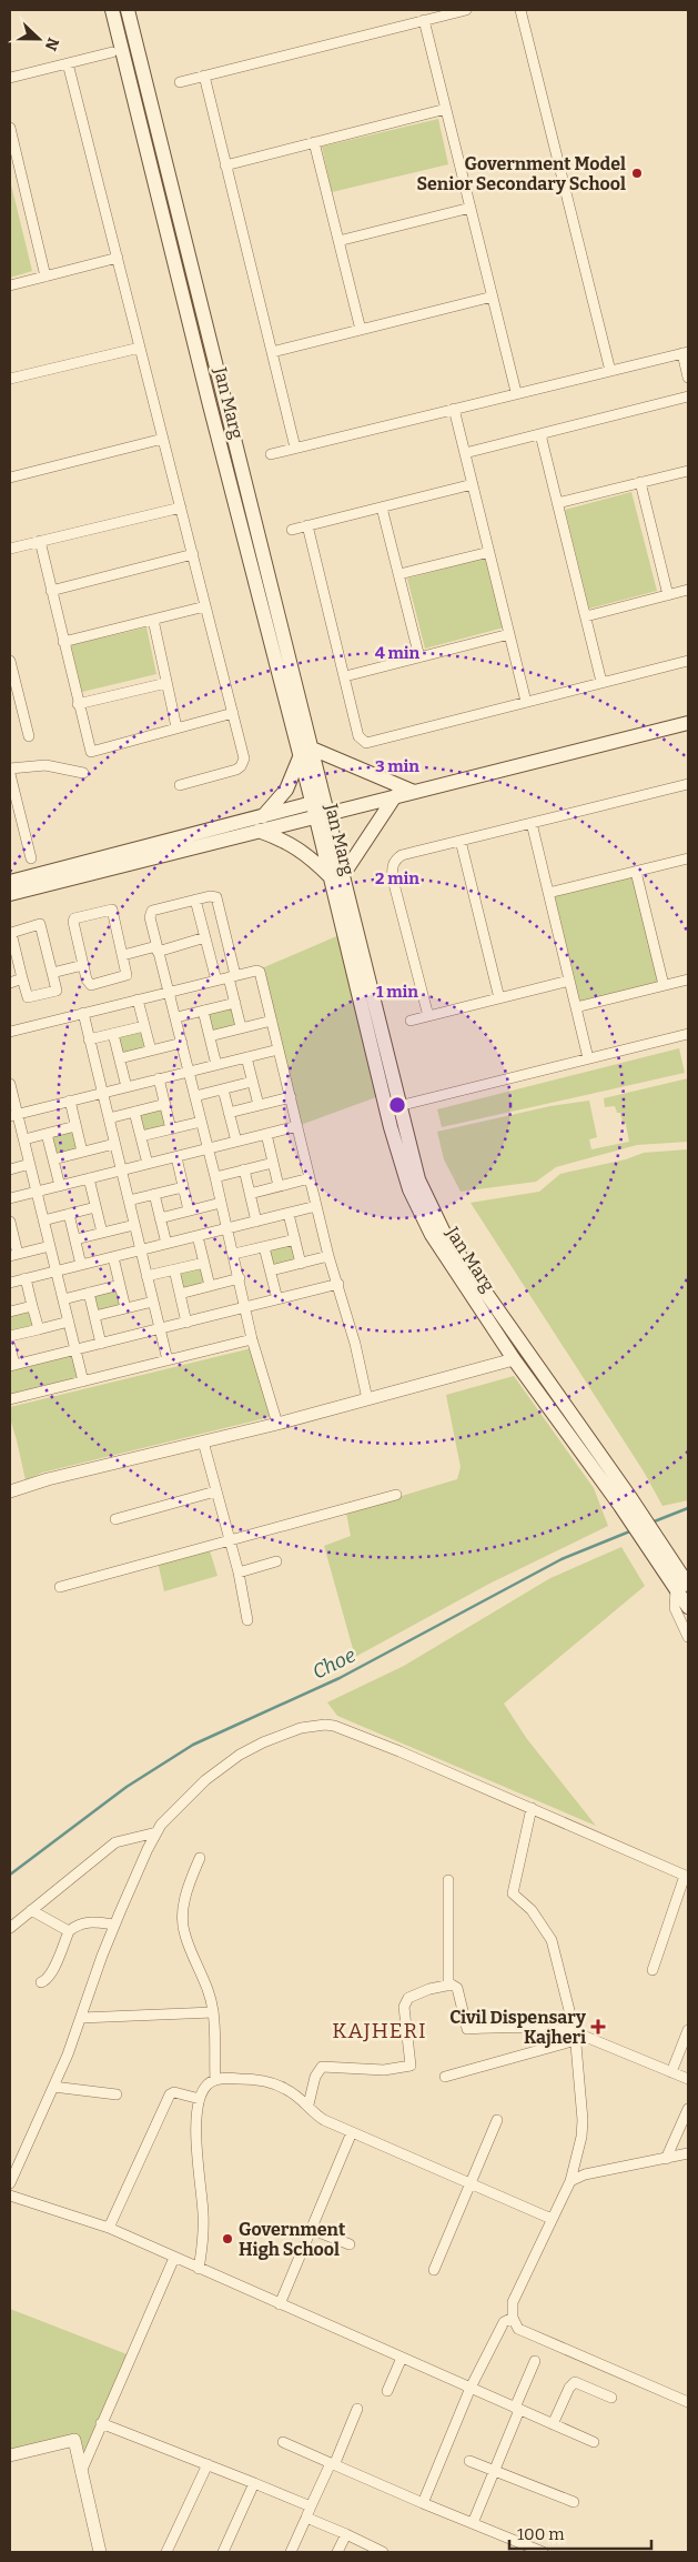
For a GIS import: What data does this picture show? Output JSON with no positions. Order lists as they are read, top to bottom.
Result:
{
  "streets": {
    "main road": ["Jan Marg"]
  },
  "districts": ["KAJHERI"],
  "water": ["Choe"],
  "places": {
    "other": ["Government Model Senior Secondary School", "Government High School"],
    "health": ["Civil Dispensary Kajheri"]
  },
  "scale_bar": "100 m",
  "north": "right",
  "rings": [
    "4 min",
    "3 min",
    "2 min",
    "1 min"
  ]
}
